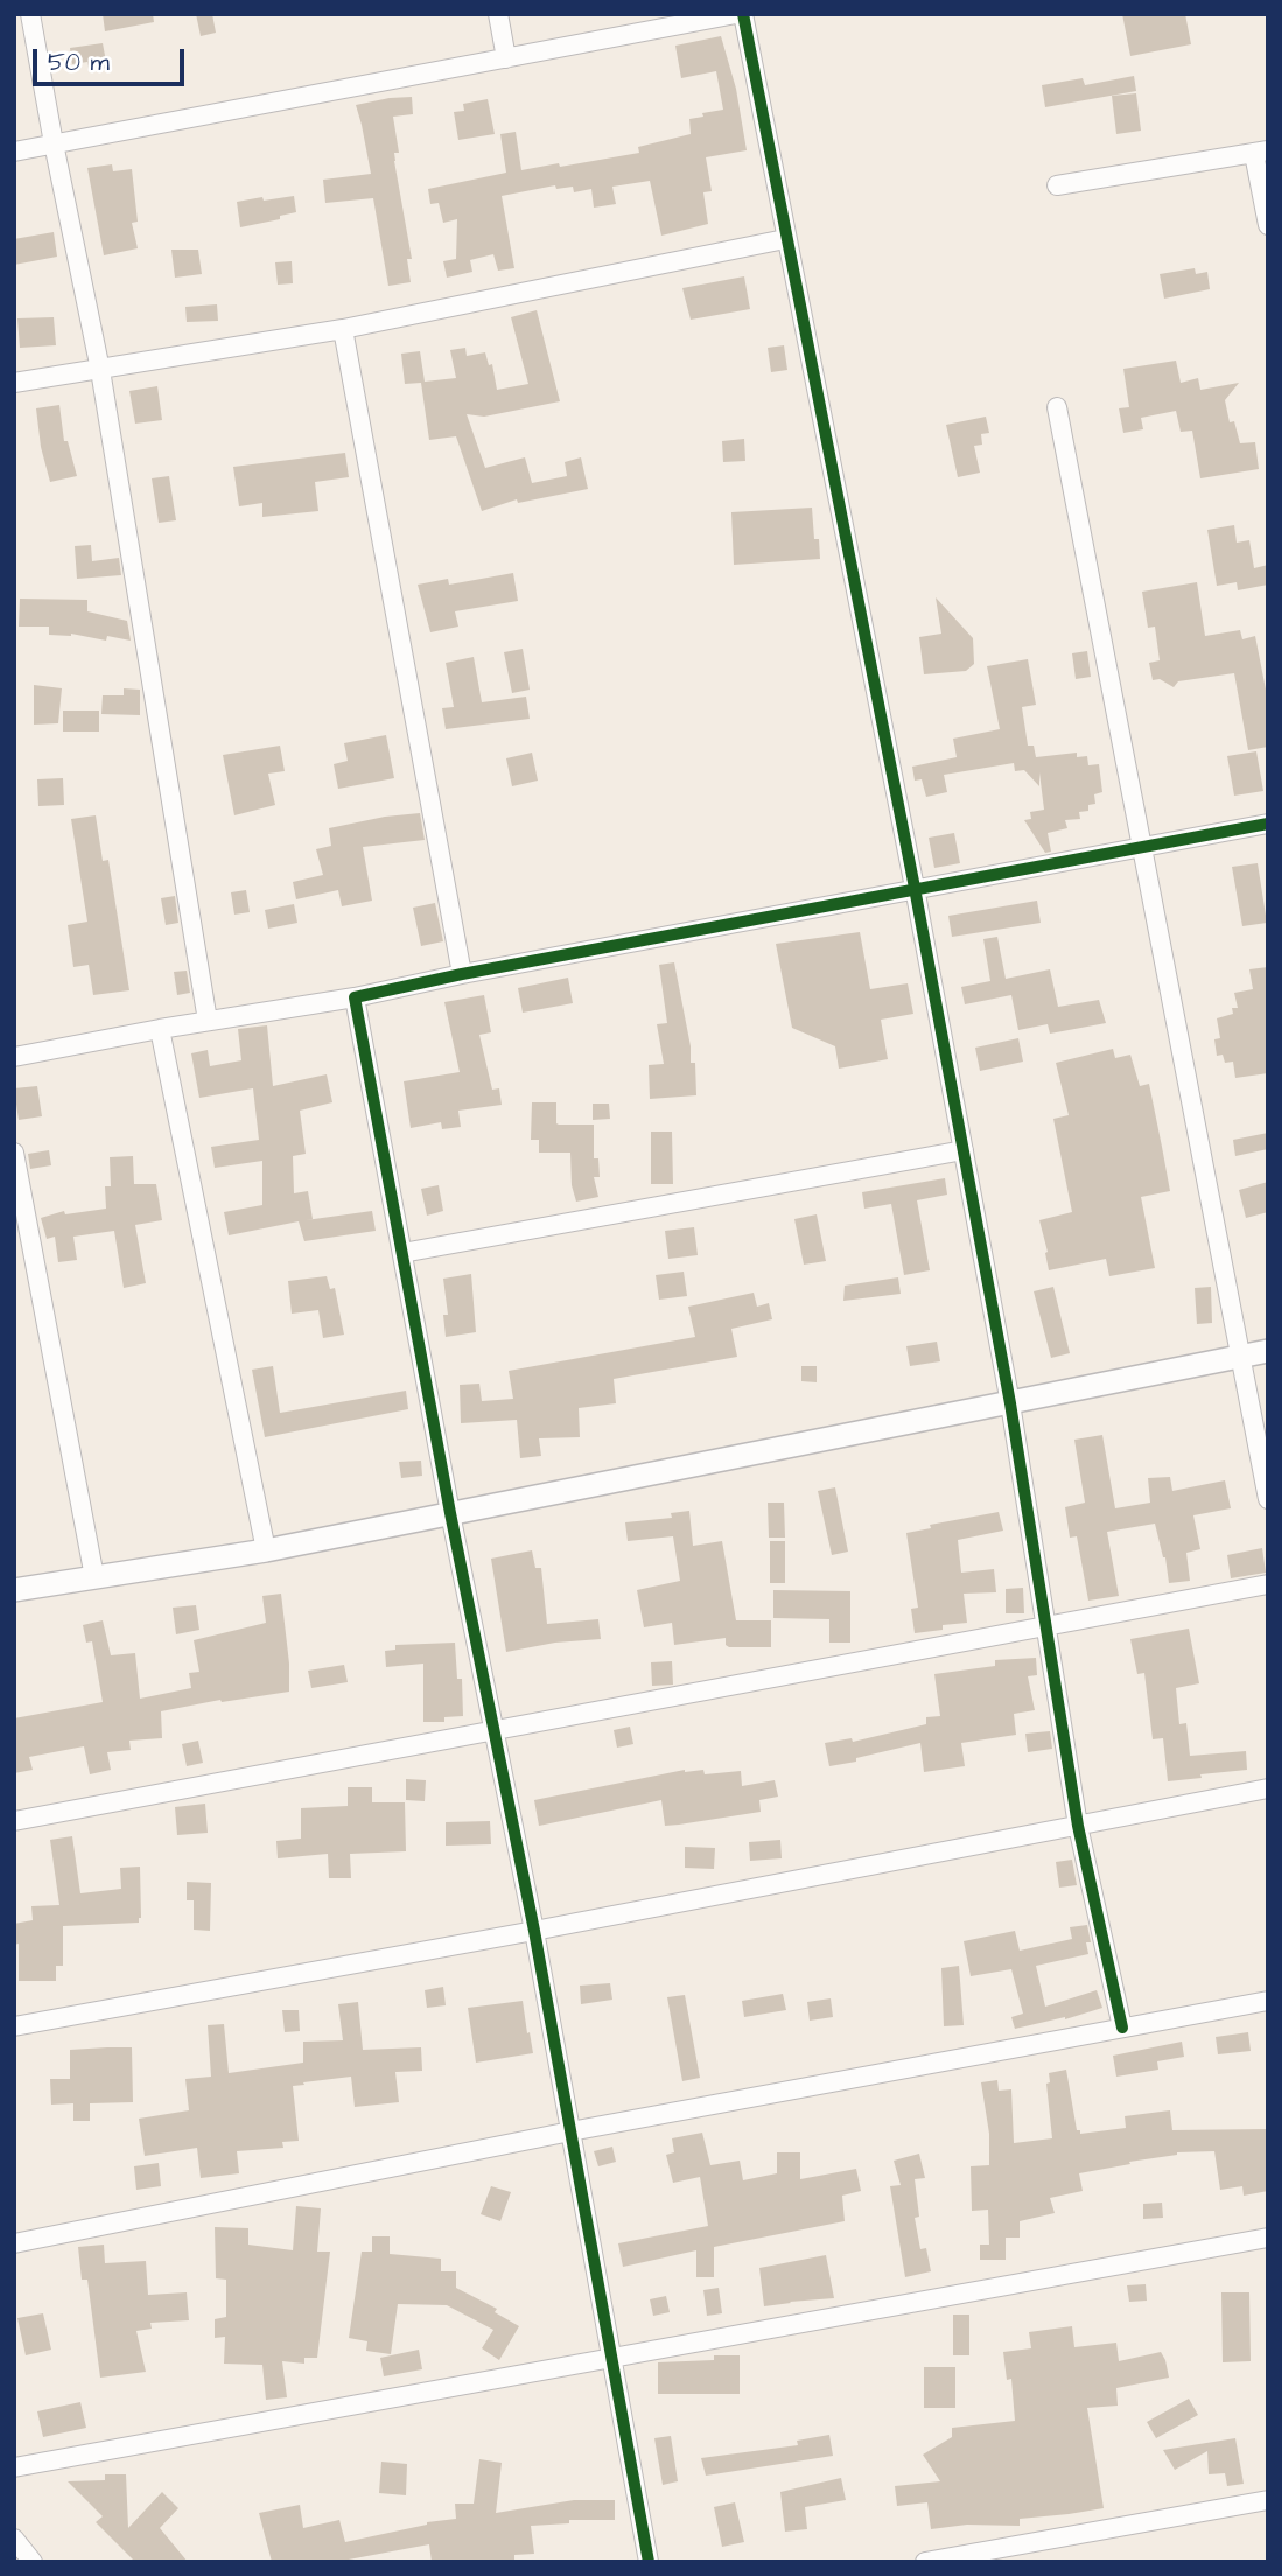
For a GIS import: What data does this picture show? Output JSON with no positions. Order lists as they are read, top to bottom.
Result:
{
  "scale_bar": "50 m"
}
